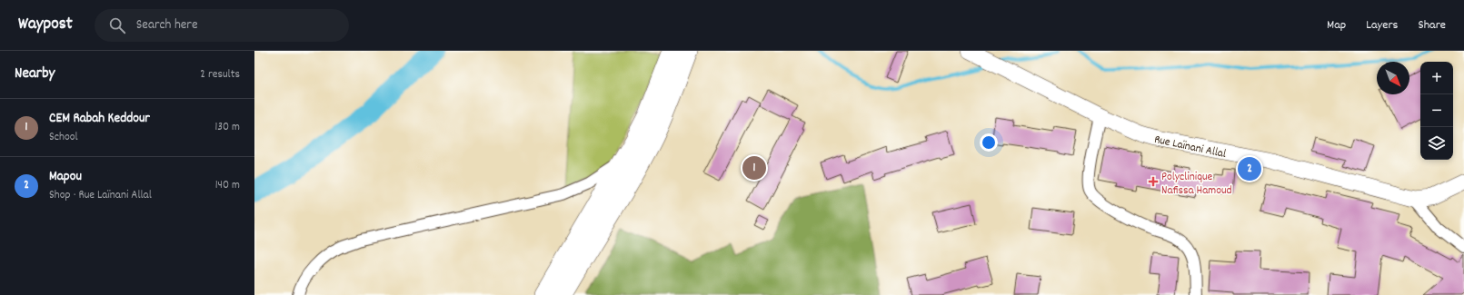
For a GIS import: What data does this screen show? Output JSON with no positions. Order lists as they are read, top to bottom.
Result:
{
  "streets": {
    "main road": ["Rue Laïnani Allal"]
  },
  "places": {
    "health": ["Polyclinique Nafissa Hamoud"]
  },
  "north": "bottom right",
  "page": {
    "header": "Waypost",
    "search": "Search here",
    "nav": ["Map", "Layers", "Share"],
    "heading": ["Nearby", "2 results"],
    "map_buttons": ["+", "−"],
    "list": [
      {
        "mark": "1",
        "name": "CEM Rabah Keddour",
        "note": "School",
        "value": "130 m"
      },
      {
        "mark": "2",
        "name": "Mapou",
        "note": "Shop · Rue Laïnani Allal",
        "value": "140 m"
      }
    ],
    "pins": ["1", "2"]
  }
}
